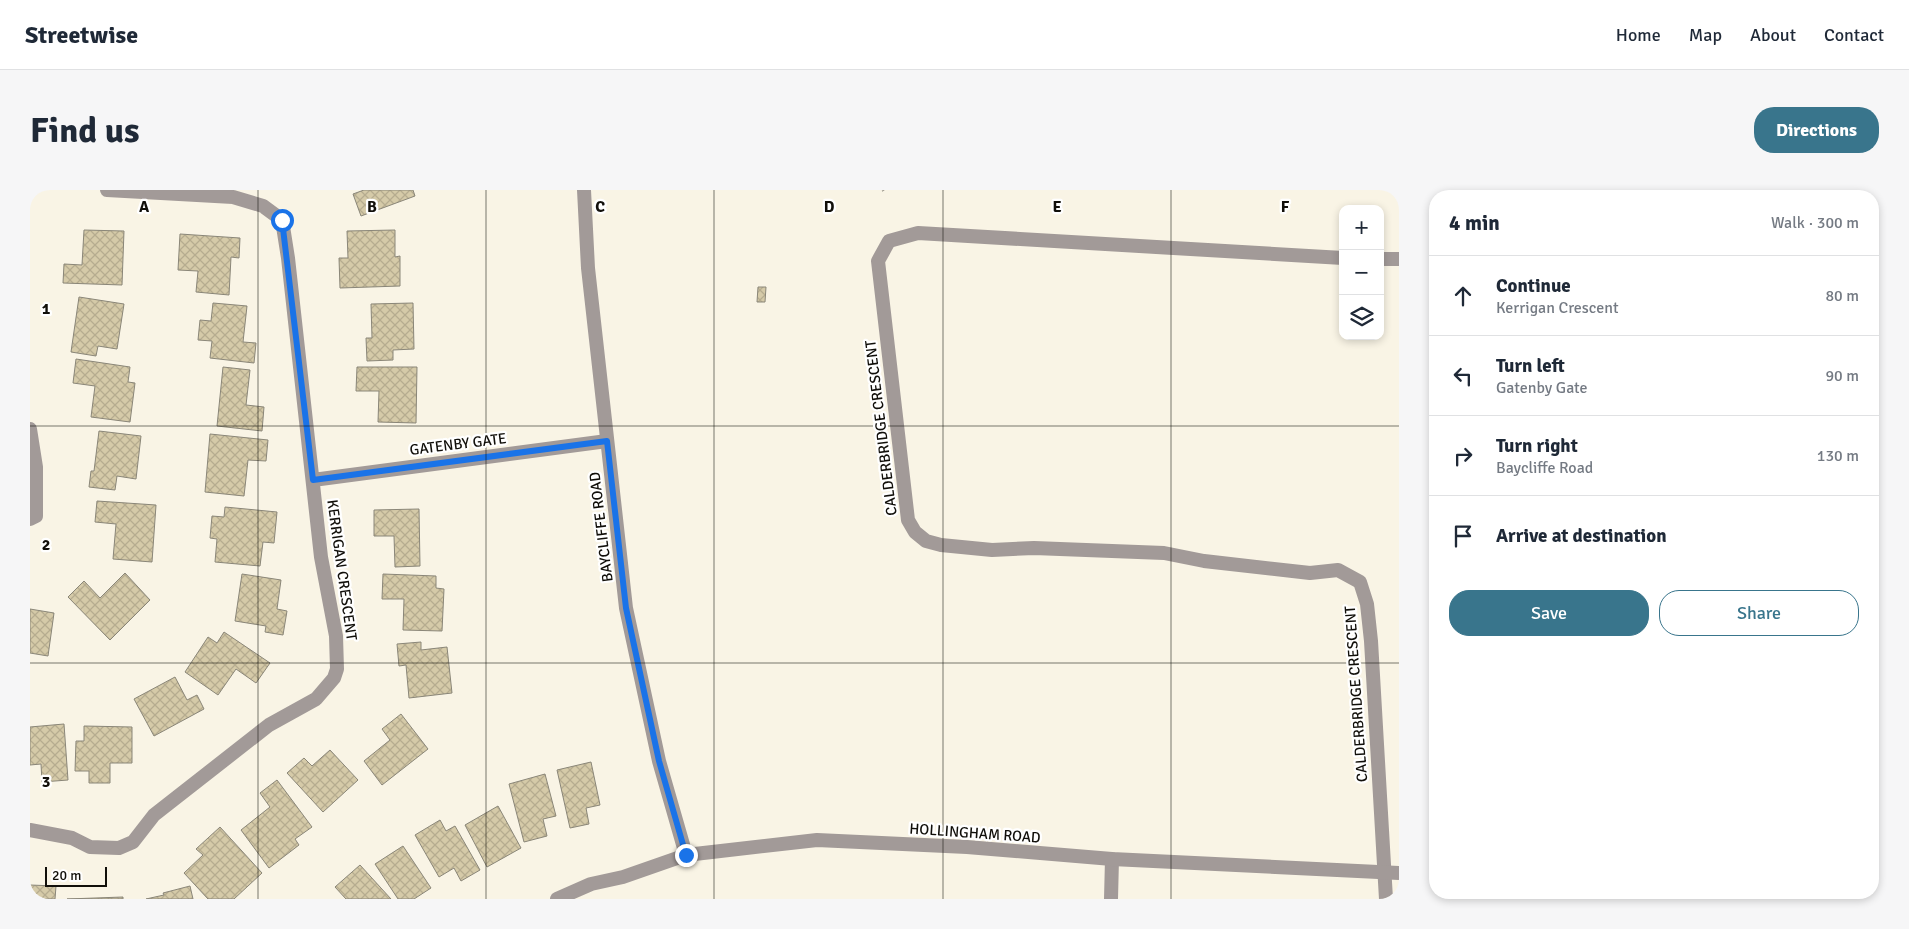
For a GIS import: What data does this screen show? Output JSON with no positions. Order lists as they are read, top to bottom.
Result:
{
  "streets": {
    "street": [
      "CALDERBRIDGE CRESCENT",
      "GATENBY GATE",
      "BAYCLIFFE ROAD",
      "KERRIGAN CRESCENT",
      "HOLLINGHAM ROAD"
    ]
  },
  "crossings": [
    ["CALDERBRIDGE CRESCENT", "HOLLINGHAM ROAD"],
    ["GATENBY GATE", "BAYCLIFFE ROAD"],
    ["GATENBY GATE", "KERRIGAN CRESCENT"],
    ["BAYCLIFFE ROAD", "HOLLINGHAM ROAD"]
  ],
  "scale_bar": "20 m",
  "page": {
    "header": "Streetwise",
    "nav": [
      "Home",
      "Map",
      "About",
      "Contact"
    ],
    "buttons": [
      "Directions",
      ["Save", "Share"]
    ],
    "title": "Find us",
    "heading": ["4 min", "Walk · 300 m"],
    "map_buttons": ["+", "−"],
    "list": [
      ["Continue", "Kerrigan Crescent", "80 m"],
      ["Turn left", "Gatenby Gate", "90 m"],
      ["Turn right", "Baycliffe Road", "130 m"],
      "Arrive at destination"
    ],
    "scale": "20 m"
  },
  "grid": {
    "columns": [
      "A",
      "B",
      "C",
      "D",
      "E",
      "F"
    ],
    "rows": ["1", "2", "3"]
  }
}
